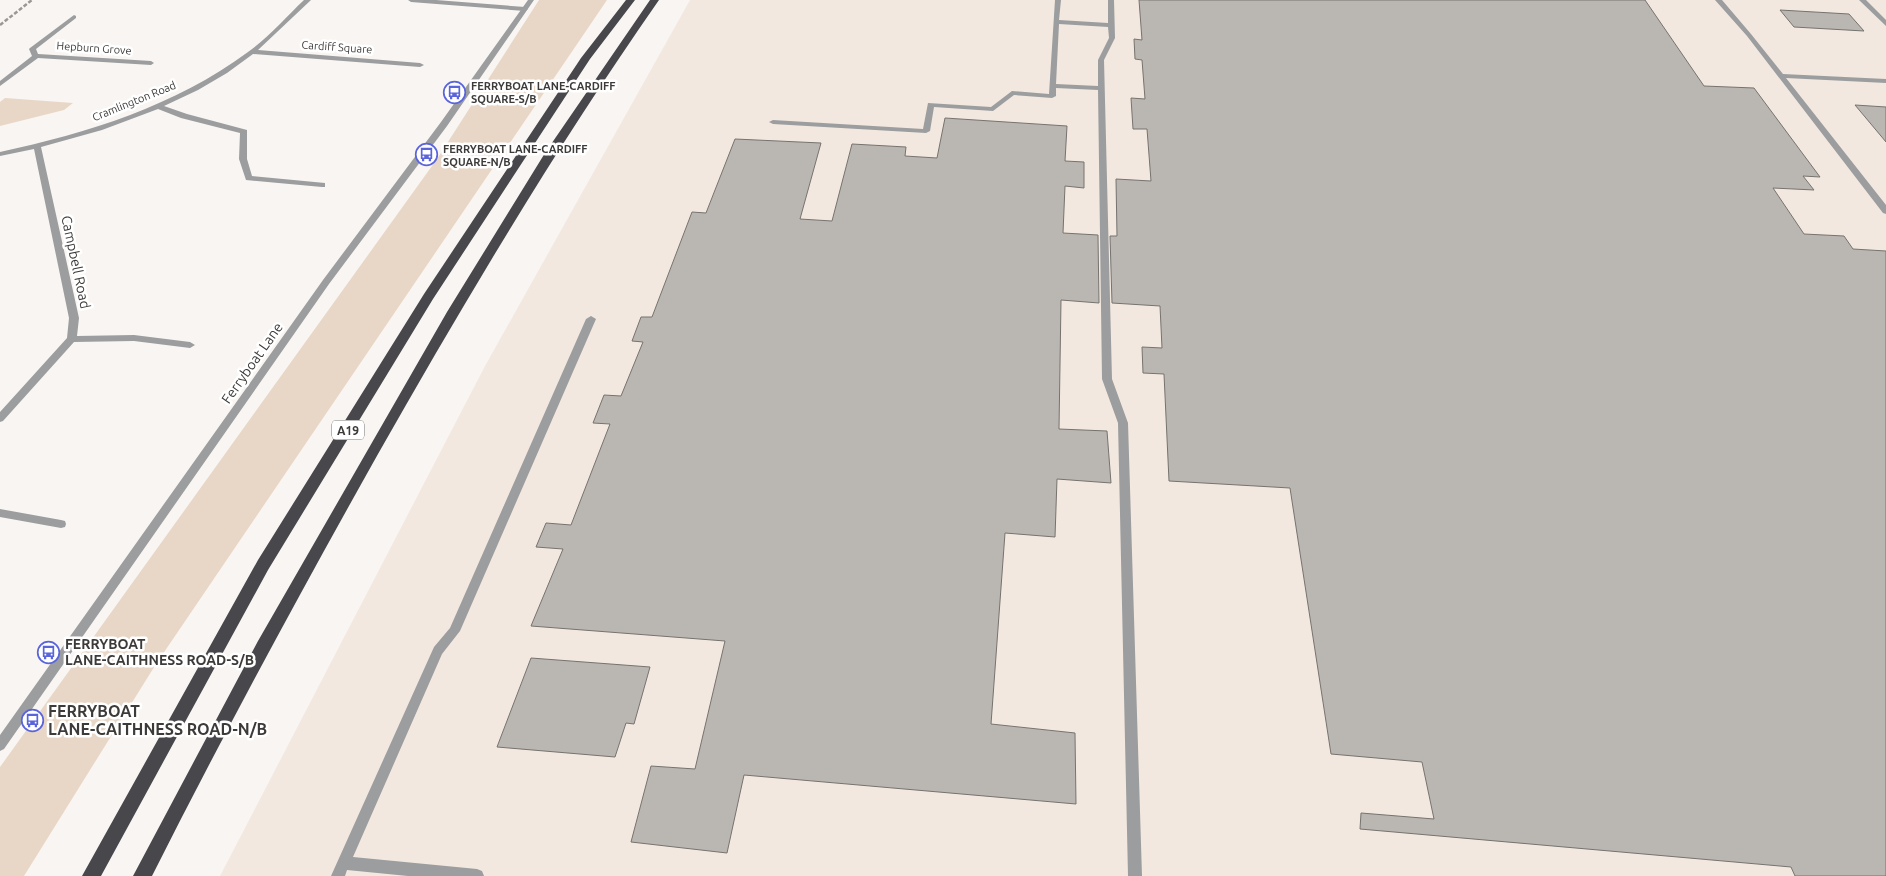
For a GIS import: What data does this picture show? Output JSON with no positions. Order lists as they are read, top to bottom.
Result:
{
  "streets": {
    "highway": ["A19"],
    "street": [
      "Cardiff Square",
      "Hepburn Grove",
      "Cramlington Road",
      "Campbell Road",
      "Ferryboat Lane"
    ]
  },
  "crossings": [
    ["Cardiff Square", "Cramlington Road"],
    ["Cramlington Road", "Campbell Road"]
  ],
  "places": {
    "bus stop": [
      "FERRYBOAT LANE-CARDIFF SQUARE-S/B",
      "FERRYBOAT LANE-CARDIFF SQUARE-N/B",
      "FERRYBOAT LANE-CAITHNESS ROAD-S/B",
      "FERRYBOAT LANE-CAITHNESS ROAD-N/B"
    ]
  }
}
